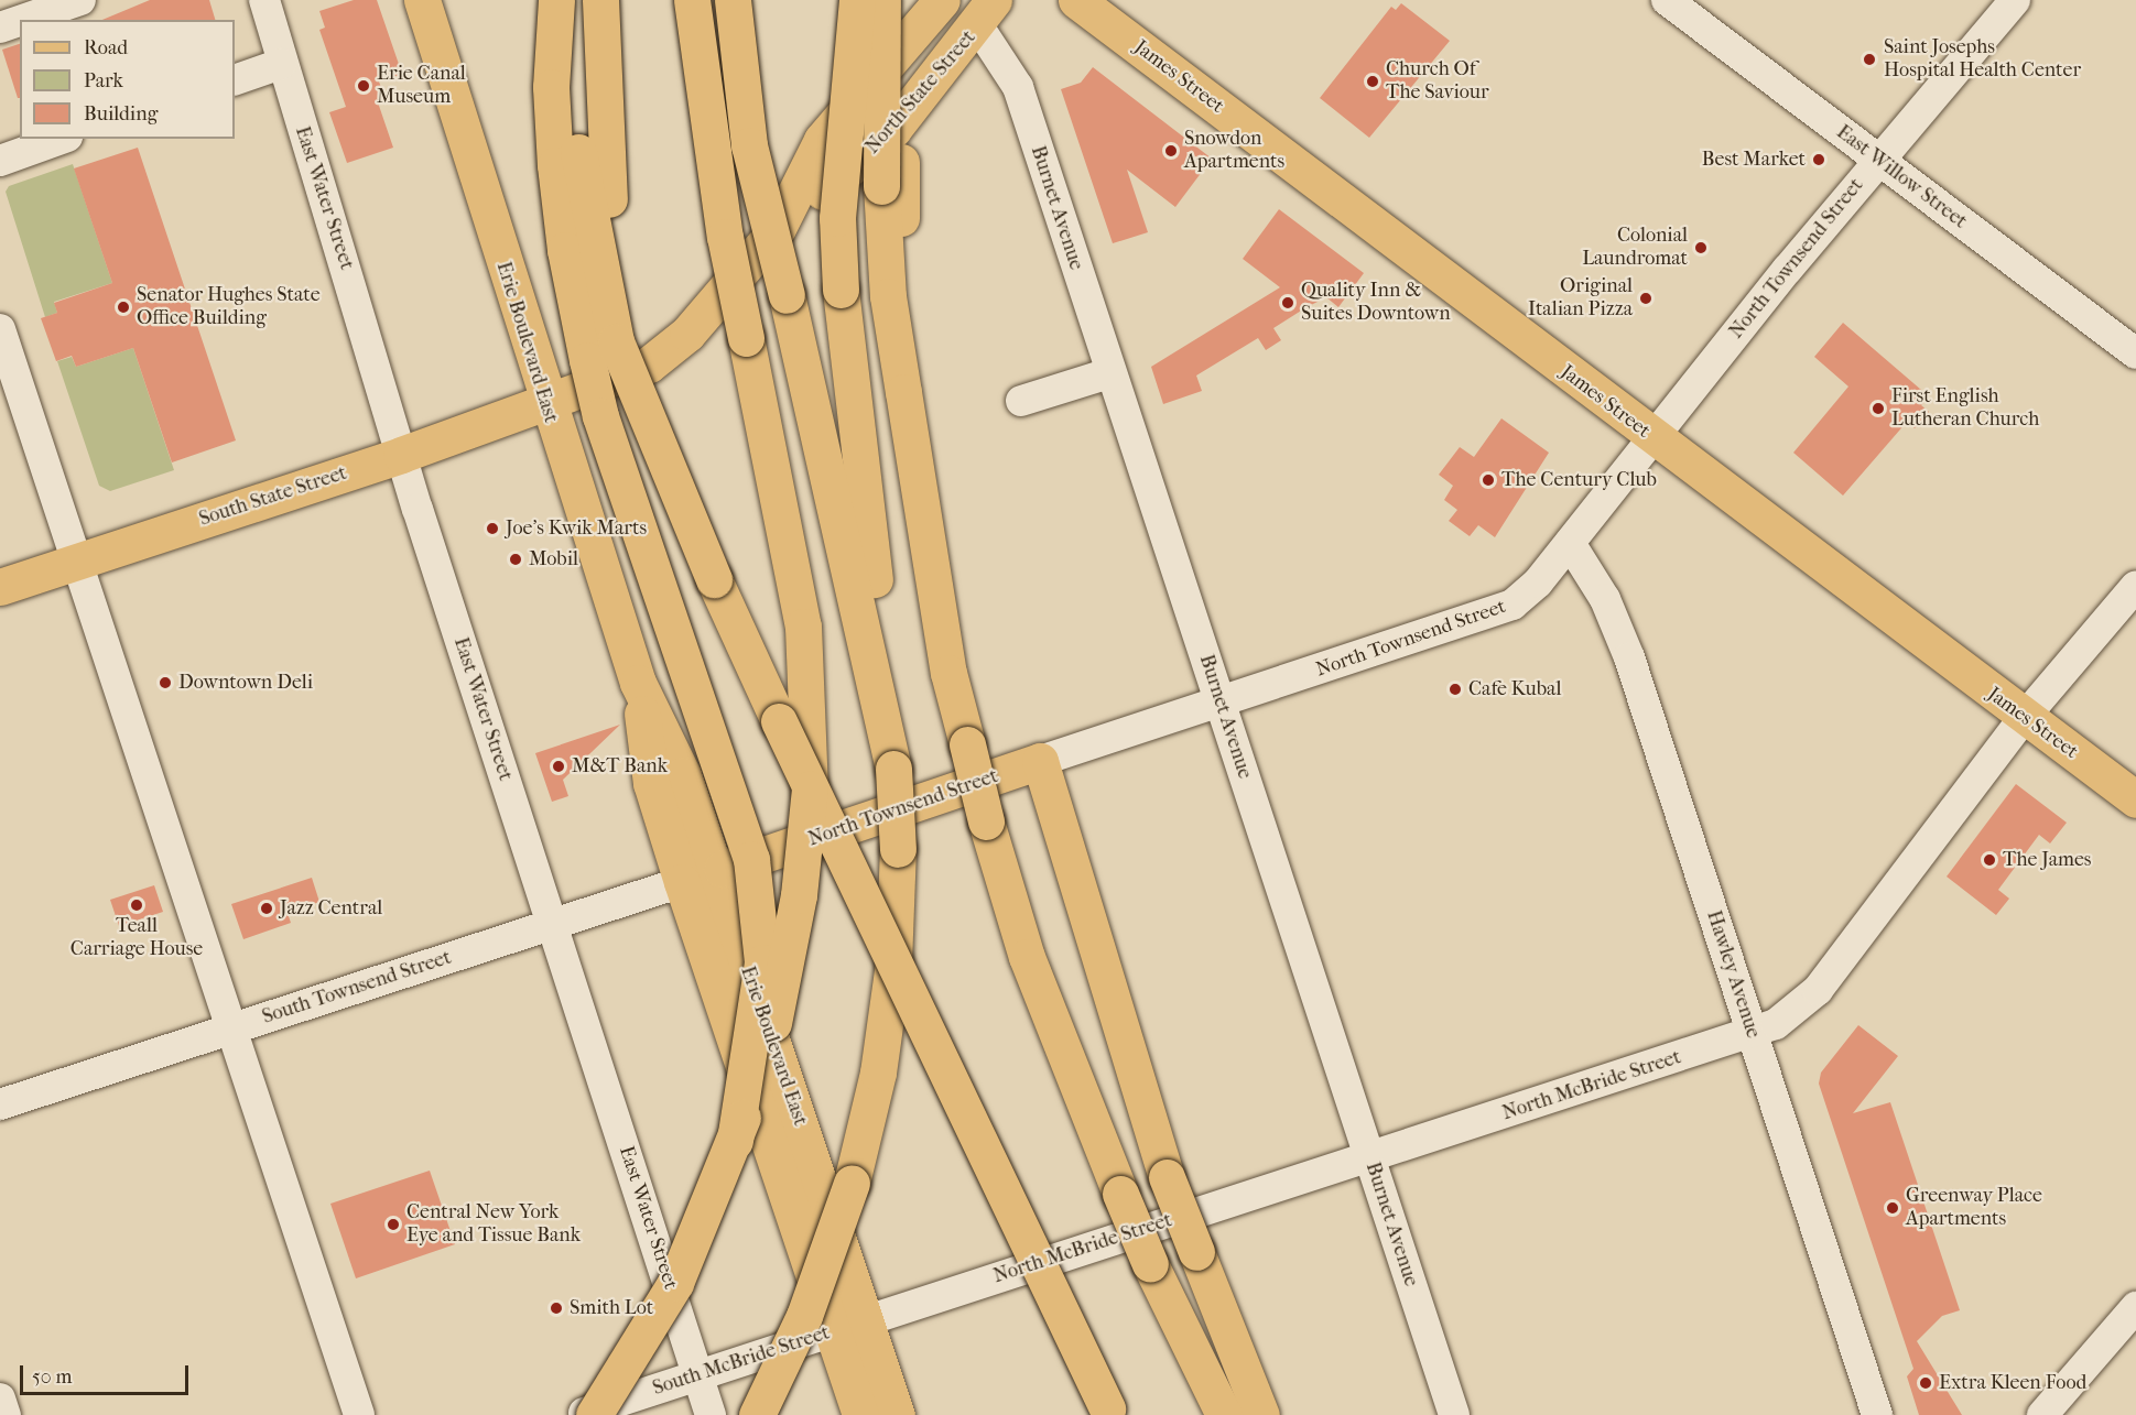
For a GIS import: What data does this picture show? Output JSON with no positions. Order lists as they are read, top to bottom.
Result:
{
  "streets": {
    "main road": [
      "James Street",
      "North State Street",
      "North Townsend Street",
      "Erie Boulevard East",
      "South State Street"
    ],
    "street": [
      "East Willow Street",
      "East Water Street",
      "Burnet Avenue",
      "Hawley Avenue",
      "South Townsend Street",
      "North McBride Street",
      "South McBride Street"
    ]
  },
  "crossings": [
    ["James Street", "North Townsend Street"],
    ["James Street", "North McBride Street"],
    ["North State Street", "Burnet Avenue"],
    ["North State Street", "Erie Boulevard East"],
    ["North State Street", "South State Street"],
    ["East Willow Street", "North Townsend Street"],
    ["East Water Street", "South State Street"],
    ["East Water Street", "South Townsend Street"],
    ["East Water Street", "South McBride Street"],
    ["Burnet Avenue", "North Townsend Street"],
    ["Burnet Avenue", "North McBride Street"],
    ["North Townsend Street", "Erie Boulevard East"],
    ["North Townsend Street", "Hawley Avenue"],
    ["North Townsend Street", "South Townsend Street"],
    ["Erie Boulevard East", "South State Street"],
    ["Erie Boulevard East", "South Townsend Street"],
    ["Erie Boulevard East", "North McBride Street"],
    ["Erie Boulevard East", "South McBride Street"],
    ["Hawley Avenue", "North McBride Street"],
    ["North McBride Street", "South McBride Street"]
  ],
  "places": [
    "Saint Josephs Hospital Health Center",
    "Church Of The Saviour",
    "Erie Canal Museum",
    "Snowdon Apartments",
    "Best Market",
    "Colonial Laundromat",
    "Original Italian Pizza",
    "Quality Inn & Suites Downtown",
    "Senator Hughes State Office Building",
    "First English Lutheran Church",
    "The Century Club",
    "Joe's Kwik Marts",
    "Mobil",
    "Downtown Deli",
    "Cafe Kubal",
    "M&T Bank",
    "The James",
    "Teall Carriage House",
    "Jazz Central",
    "Greenway Place Apartments",
    "Central New York Eye and Tissue Bank",
    "Smith Lot",
    "Extra Kleen Food"
  ],
  "legend": ["Road", "Park", "Building"],
  "scale_bar": "50 m"
}
